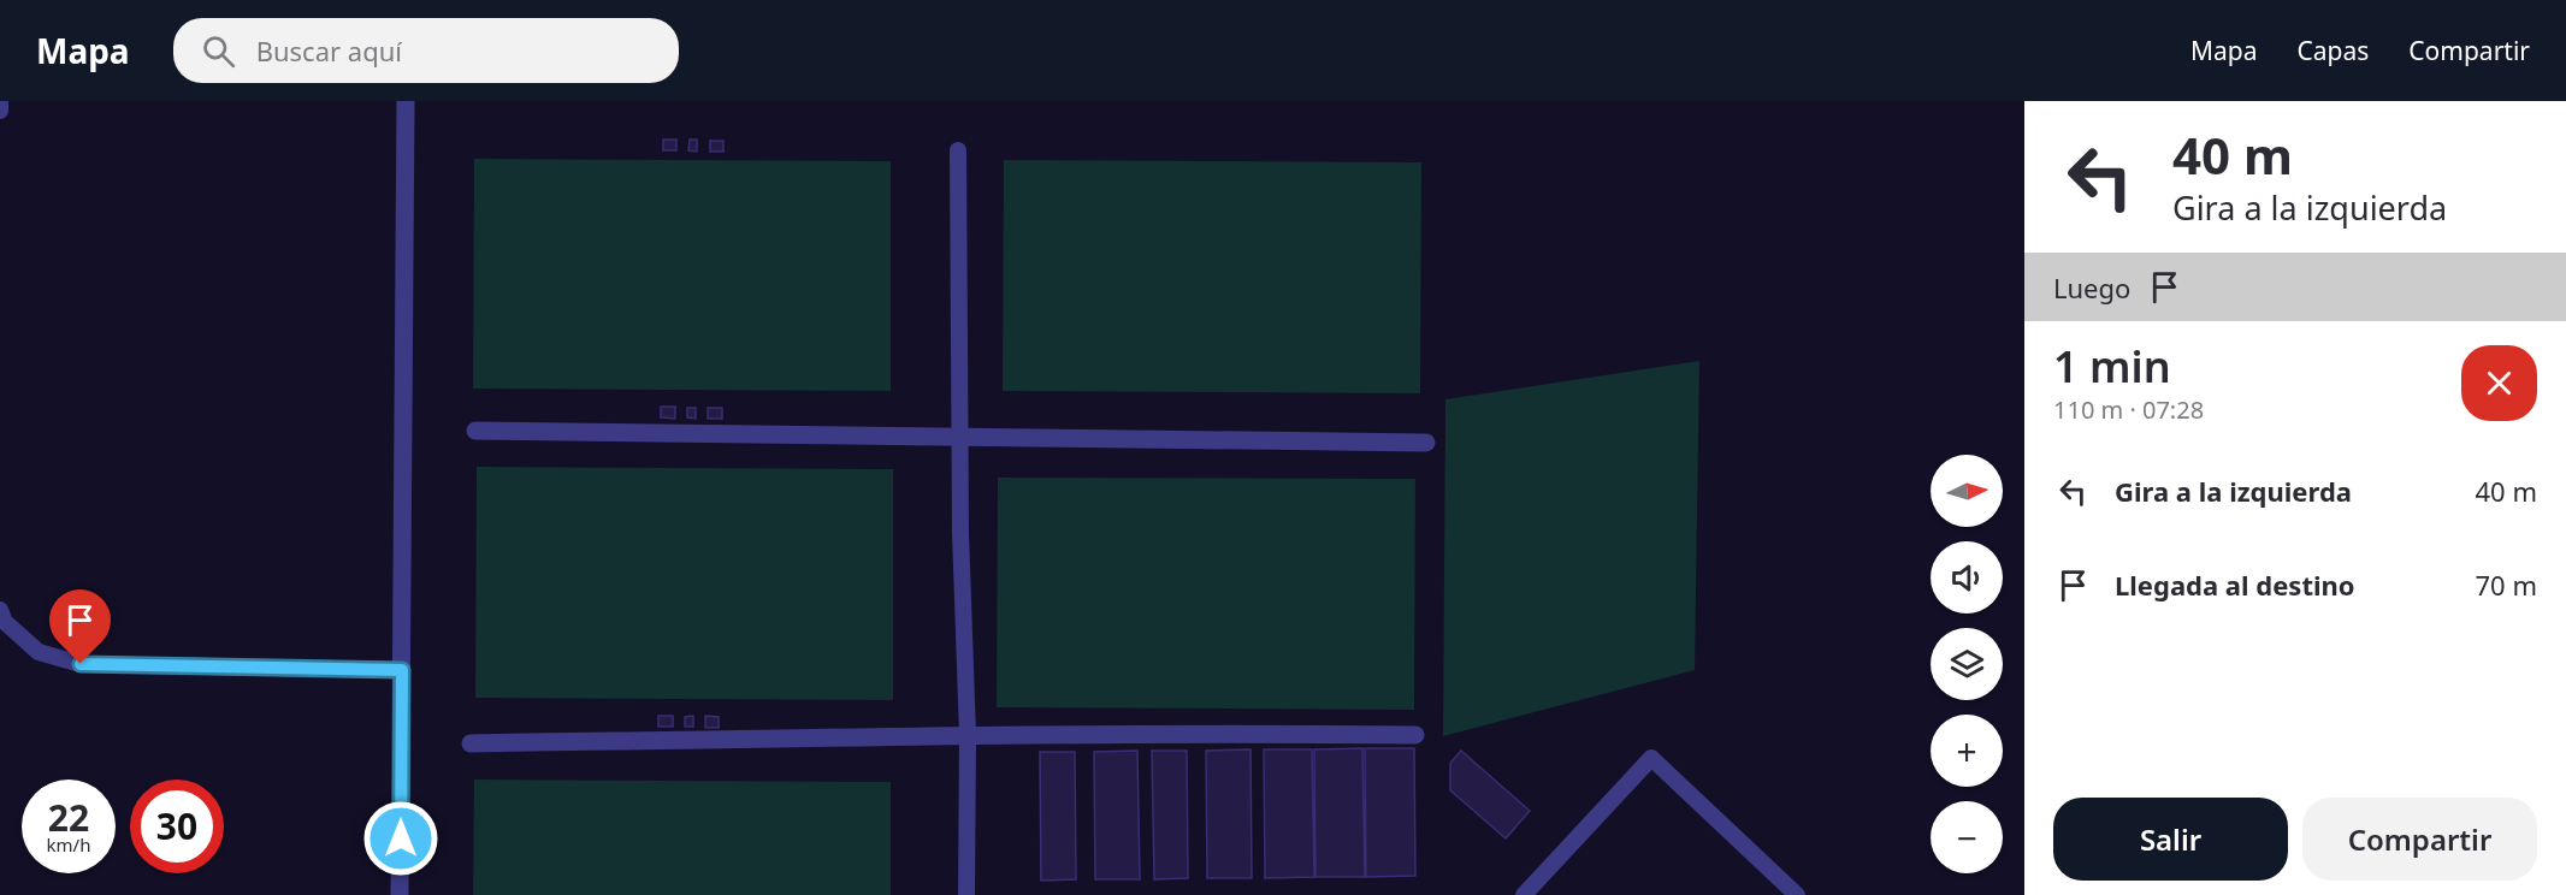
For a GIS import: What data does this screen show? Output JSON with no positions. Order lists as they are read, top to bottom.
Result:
{
  "north": "right",
  "page": {
    "header": "Mapa",
    "search": "Buscar aquí",
    "nav": ["Mapa", "Capas", "Compartir"],
    "turn": ["40 m", "Gira a la izquierda"],
    "then": "Luego",
    "heading": ["1 min", "110 m · 07:28"],
    "list": [
      {
        "name": "Gira a la izquierda",
        "value": "40 m"
      },
      {
        "name": "Llegada al destino",
        "value": "70 m"
      }
    ],
    "map_buttons": ["+", "−"],
    "speed": "22 km/h",
    "limit": "30",
    "buttons": ["Salir", "Compartir"]
  }
}
